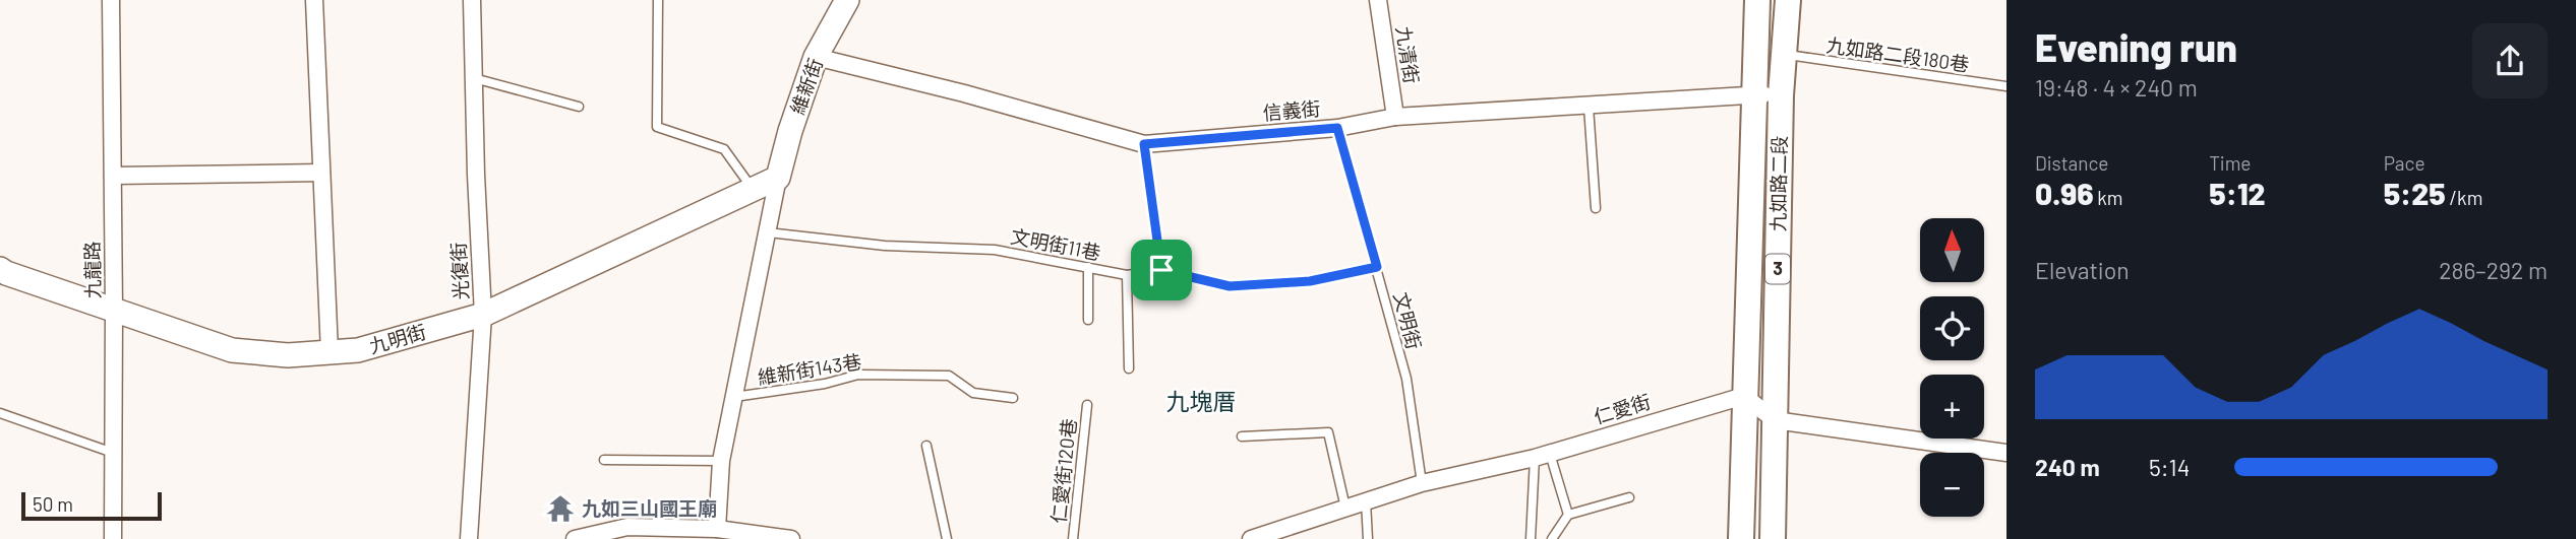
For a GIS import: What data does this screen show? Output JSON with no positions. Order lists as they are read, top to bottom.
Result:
{
  "streets": {
    "main road": ["九如路二段", "3"],
    "street": [
      "九清街",
      "維新街",
      "信義街",
      "九龍路",
      "光復街",
      "九明街",
      "仁愛街"
    ],
    "lane": [
      "九如路二段180巷",
      "文明街11巷",
      "文明街",
      "維新街143巷",
      "仁愛街120巷"
    ]
  },
  "crossings": [
    ["九清街", "信義街"],
    ["九如路二段180巷", "九如路二段"],
    ["維新街", "信義街"],
    ["維新街", "九明街"],
    ["信義街", "九如路二段"],
    ["信義街", "文明街"],
    ["九如路二段", "仁愛街"],
    ["文明街11巷", "文明街"],
    ["九龍路", "九明街"],
    ["光復街", "九明街"],
    ["文明街", "仁愛街"]
  ],
  "districts": ["九塊厝"],
  "places": {
    "temple": ["九如三山國王廟"]
  },
  "scale_bar": "50 m",
  "north": "top",
  "page": {
    "heading": ["Evening run", "19:48 · 4 × 240 m"],
    "stats": [
      ["Distance", "0.96 km"],
      ["Time", "5:12"],
      ["Pace", "5:25 /km"]
    ],
    "map_buttons": ["+", "−"],
    "chart": ["Elevation", "286–292 m"],
    "list": [
      {
        "name": "240 m",
        "note": "5:14"
      }
    ],
    "scale": "50 m"
  }
}
